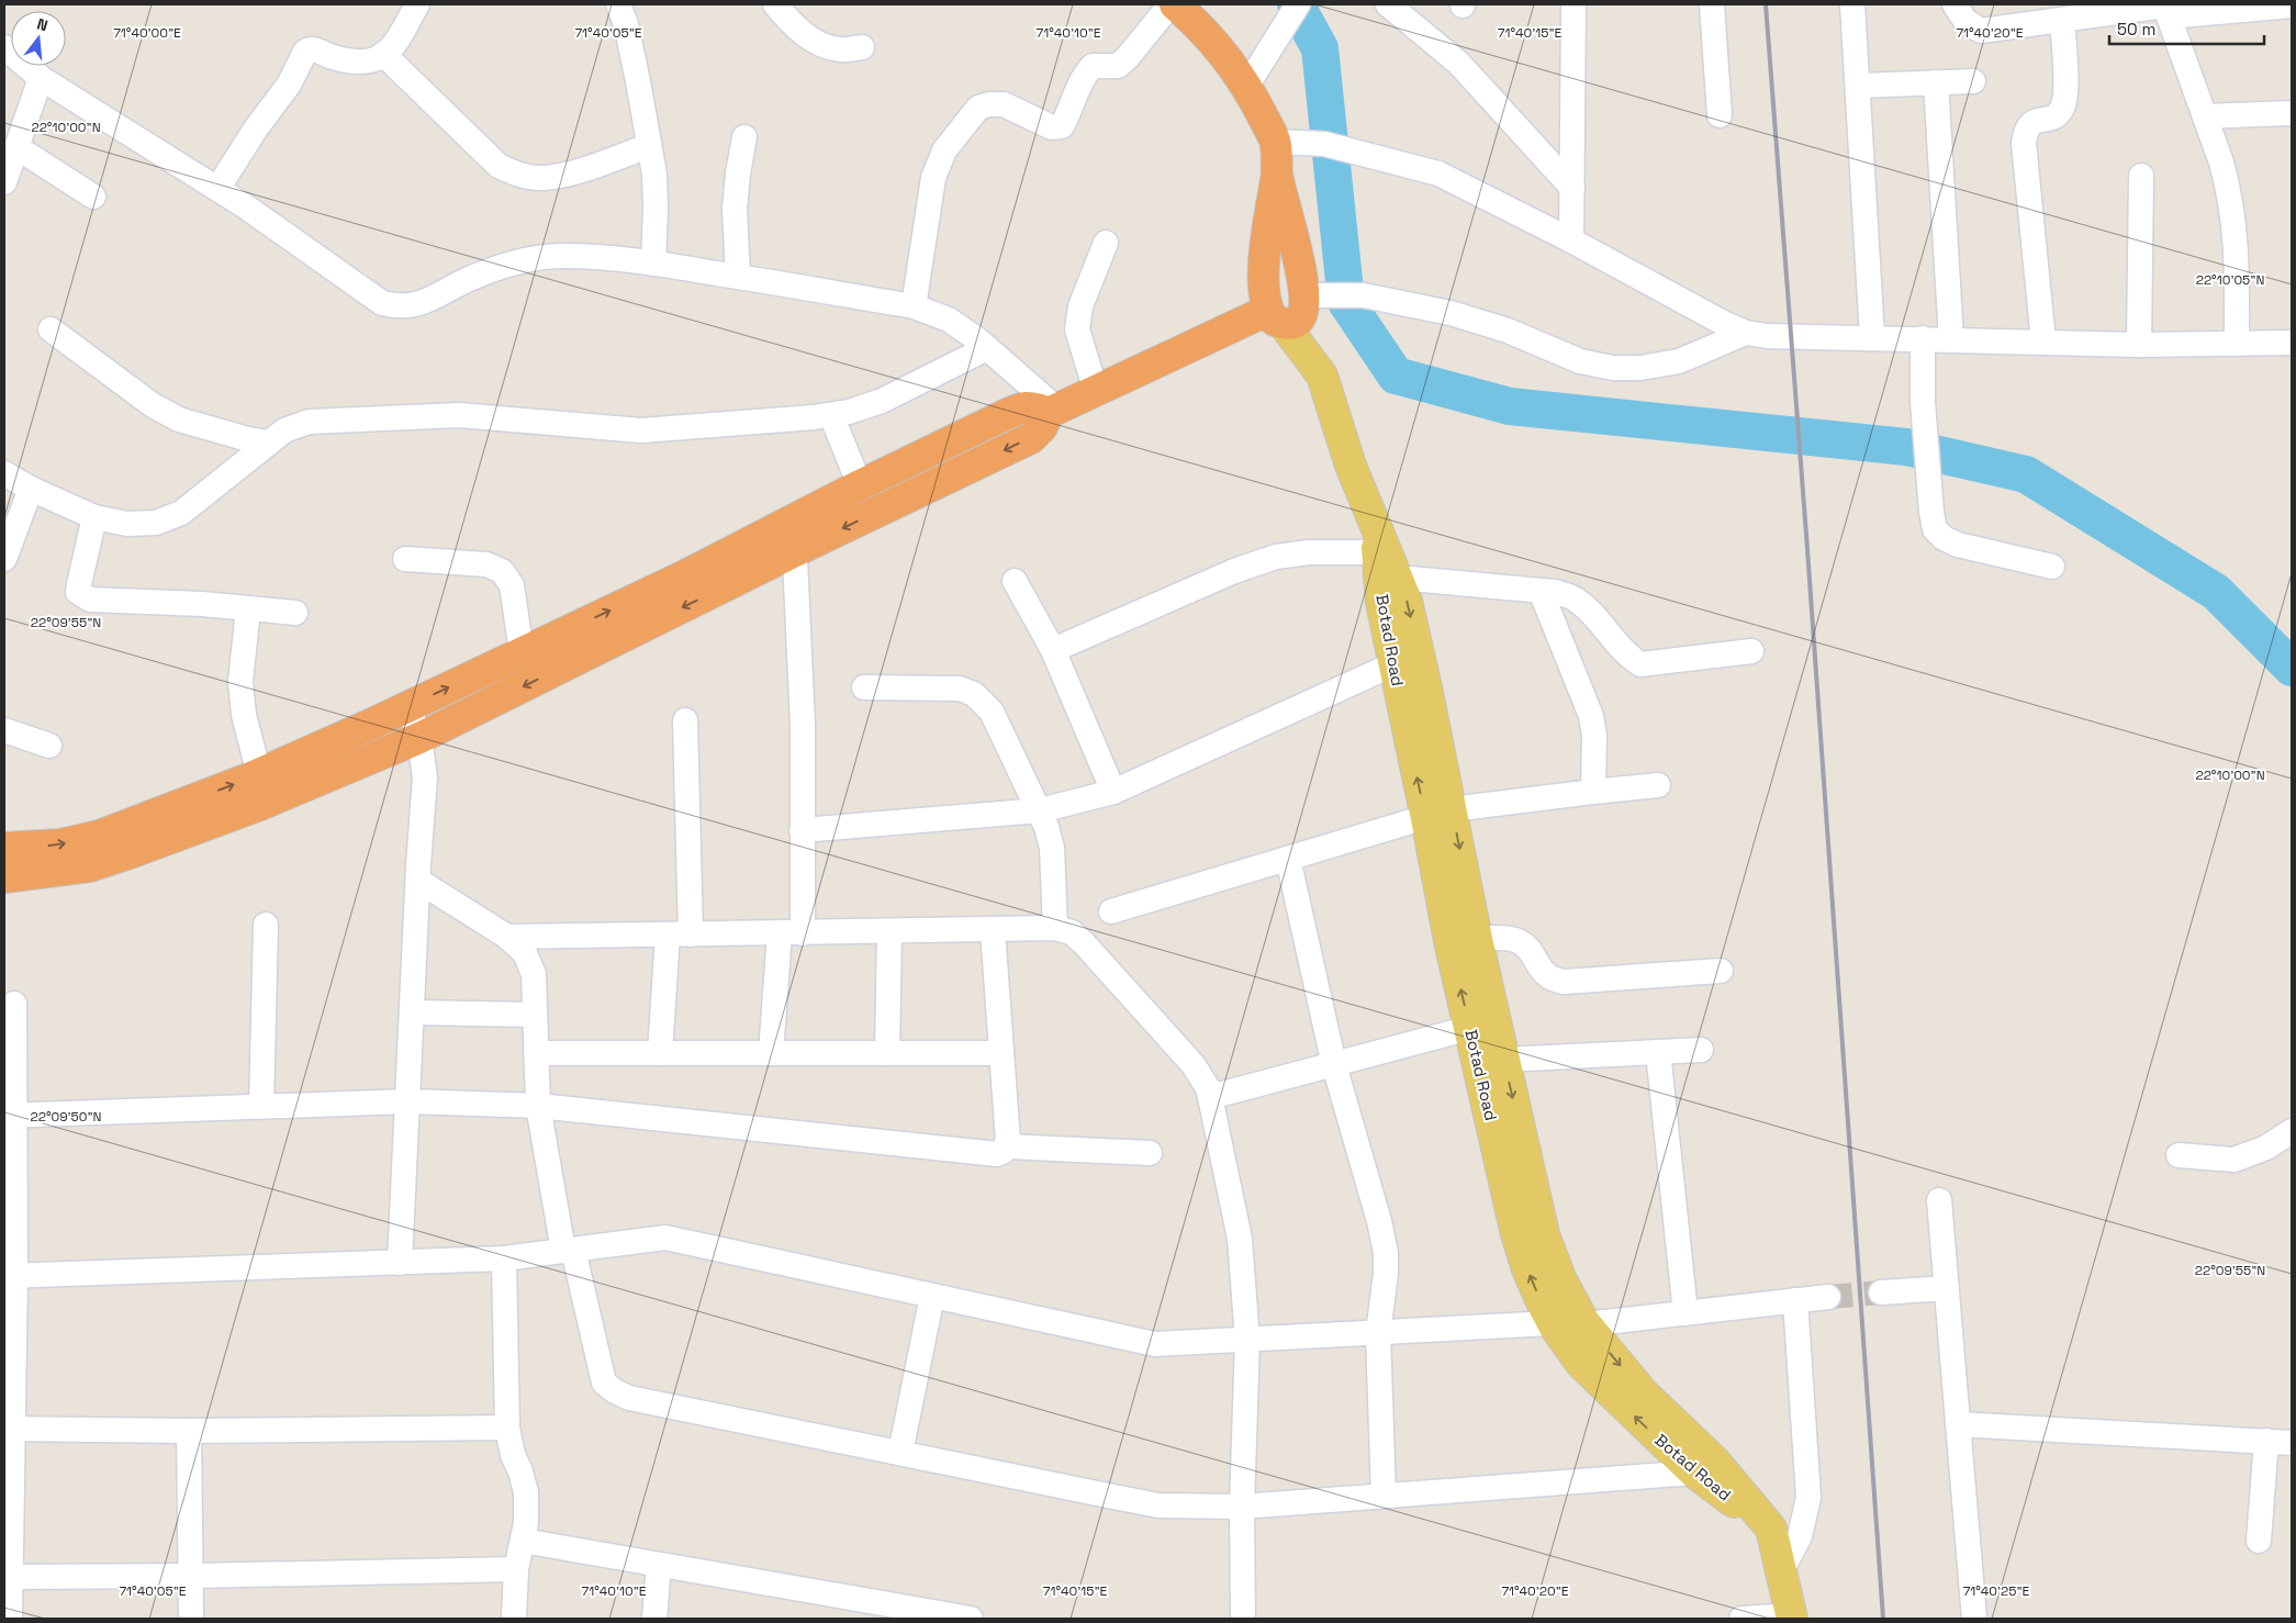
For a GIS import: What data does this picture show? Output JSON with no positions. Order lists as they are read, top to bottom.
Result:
{
  "streets": {
    "main road": ["Botad Road"]
  },
  "scale_bar": "50 m",
  "north": "top",
  "coordinates": [
    "71°40'00\"E",
    "71°40'05\"E",
    "71°40'10\"E",
    "71°40'15\"E",
    "71°40'20\"E",
    "22°10'00\"N",
    "22°10'05\"N",
    "22°09'55\"N",
    "22°09'50\"N",
    "71°40'25\"E"
  ]
}
